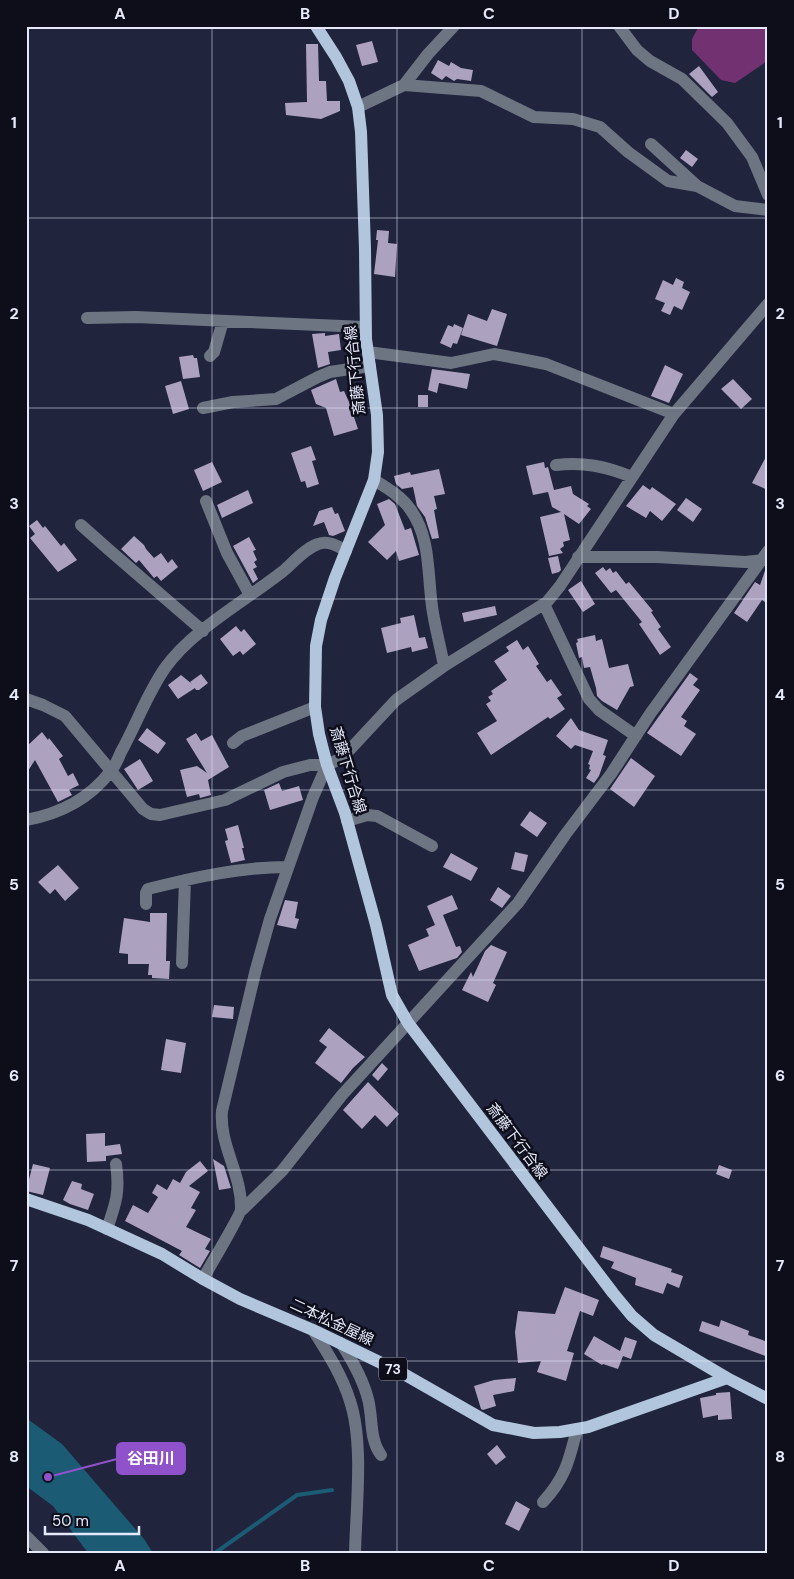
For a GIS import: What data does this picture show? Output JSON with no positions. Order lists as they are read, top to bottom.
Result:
{
  "streets": {
    "main road": ["斎藤下行合線", "二本松金屋線", "73"]
  },
  "crossings": [
    ["斎藤下行合線", "二本松金屋線"]
  ],
  "places": ["谷田川"],
  "scale_bar": "50 m",
  "grid": {
    "columns": [
      "A",
      "B",
      "C",
      "D"
    ],
    "rows": [
      "1",
      "2",
      "3",
      "4",
      "5",
      "6",
      "7",
      "8"
    ]
  }
}
